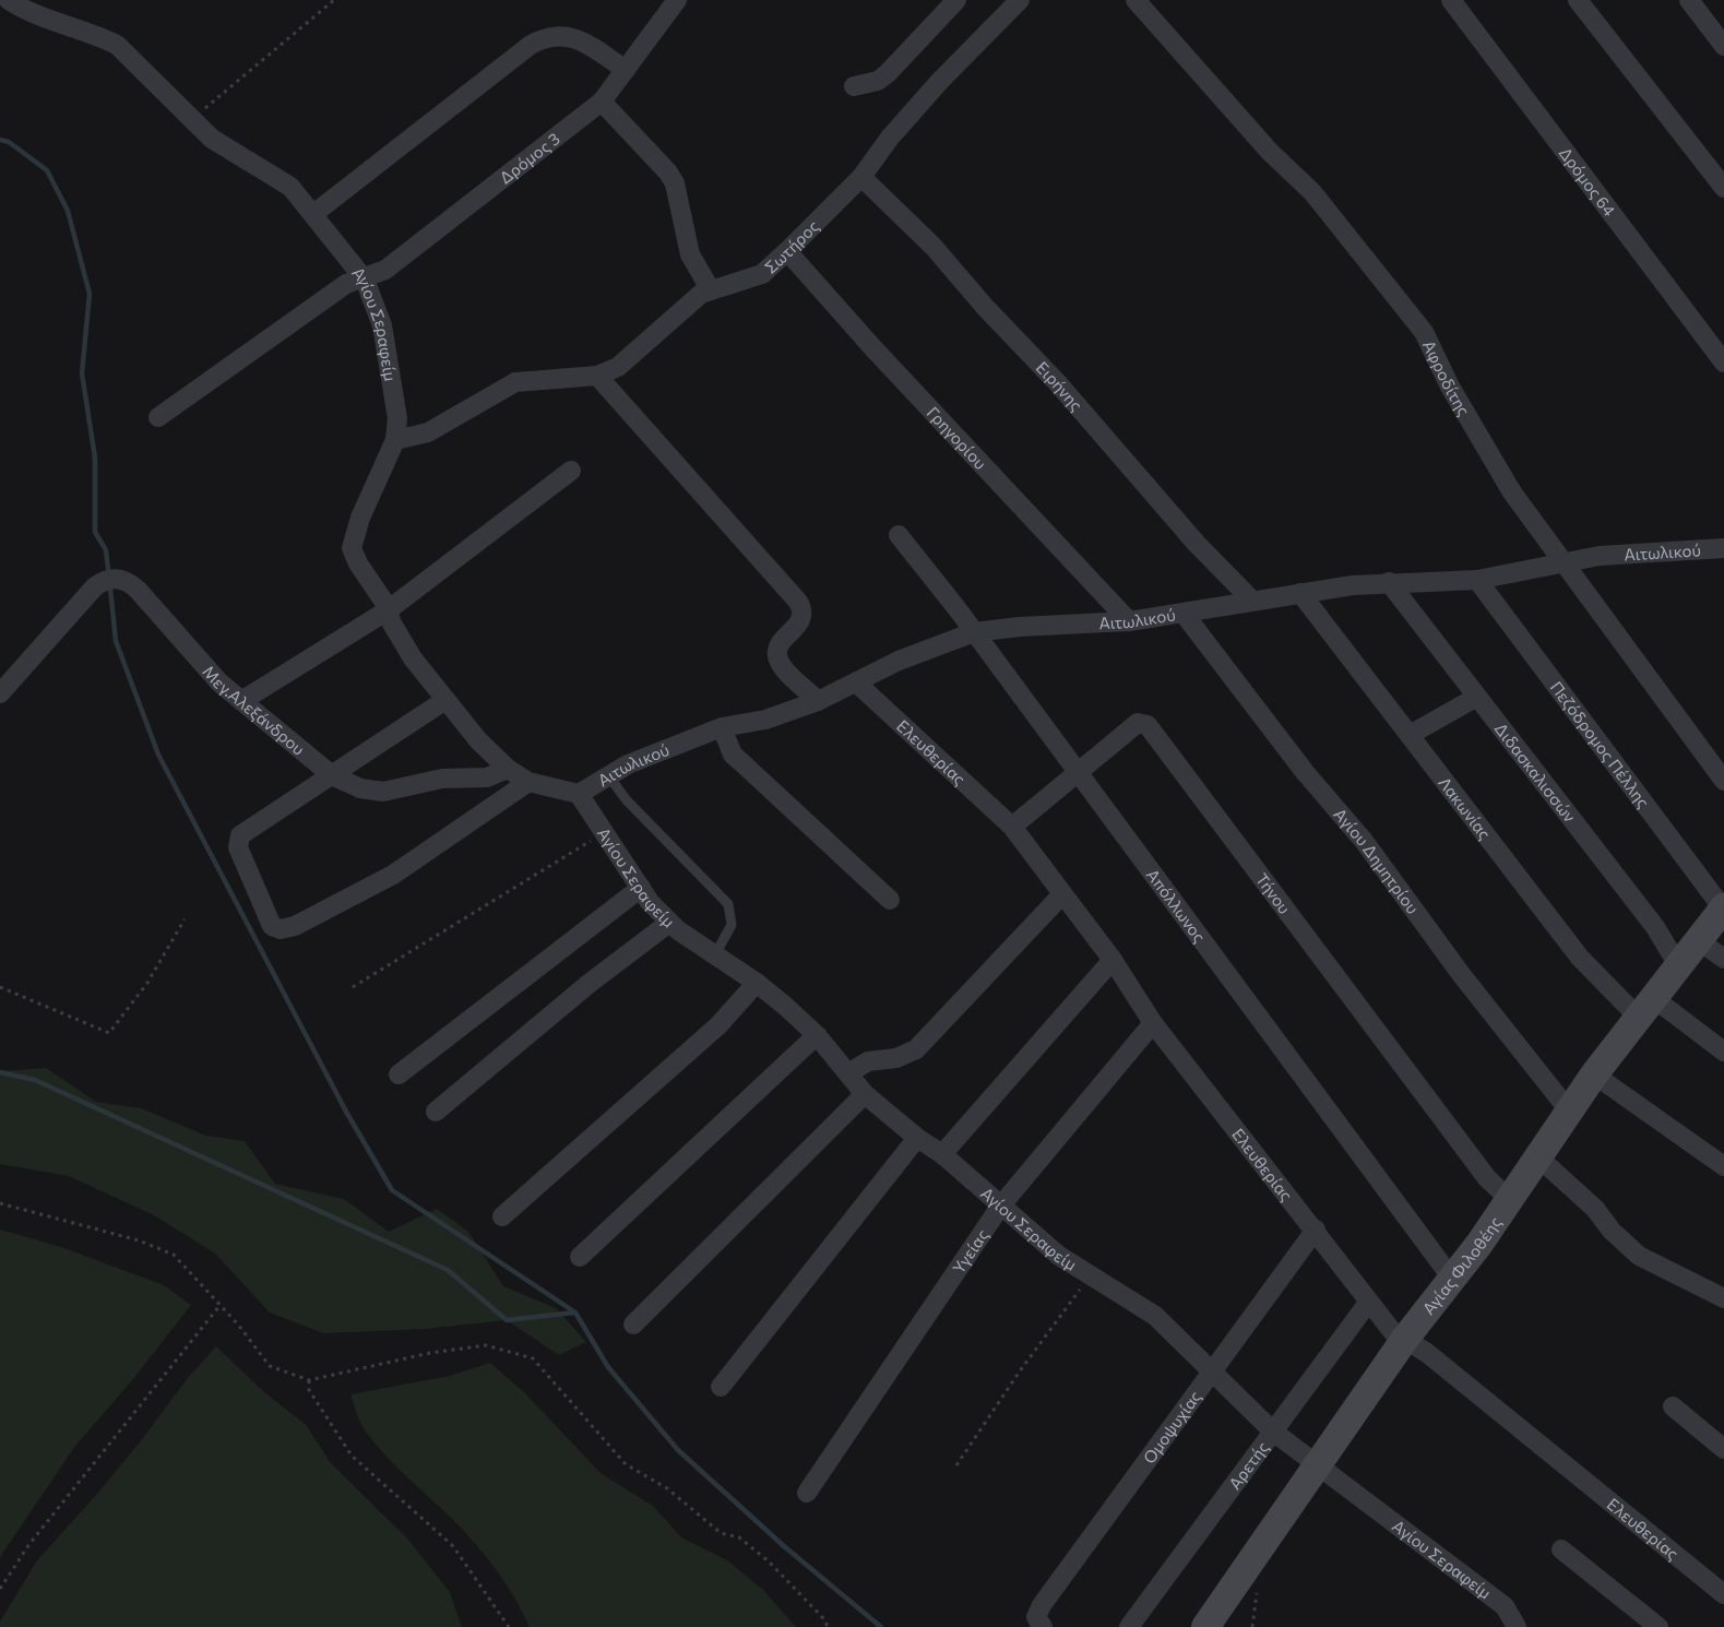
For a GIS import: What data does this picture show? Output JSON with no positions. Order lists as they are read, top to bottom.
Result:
{
  "streets": {
    "street": [
      "Δρόμος 3",
      "Δρόμος 64",
      "Σωτήρος",
      "Αγίου Σεραφείμ",
      "Αφροδίτης",
      "Ειρήνης",
      "Γρηγορίου",
      "Αιτωλικού",
      "Μεγ.Αλεξάνδρου",
      "Πεζόδρομος Πέλλης",
      "Ελευθερίας",
      "Διδασκαλισσών",
      "Λακωνίας",
      "Αγίου Δημητρίου",
      "Τήνου",
      "Απόλλωνος",
      "Υγείας",
      "Αγίας Φιλοθέης",
      "Ομοψυχίας",
      "Αρετής"
    ]
  },
  "crossings": [
    ["Δρόμος 3", "Αγίου Σεραφείμ"],
    ["Σωτήρος", "Αγίου Σεραφείμ"],
    ["Σωτήρος", "Ειρήνης"],
    ["Σωτήρος", "Γρηγορίου"],
    ["Αγίου Σεραφείμ", "Αιτωλικού"],
    ["Αγίου Σεραφείμ", "Μεγ.Αλεξάνδρου"],
    ["Αγίου Σεραφείμ", "Υγείας"],
    ["Αγίου Σεραφείμ", "Αγίας Φιλοθέης"],
    ["Αγίου Σεραφείμ", "Ομοψυχίας"],
    ["Αγίου Σεραφείμ", "Αρετής"],
    ["Αφροδίτης", "Αιτωλικού"],
    ["Ειρήνης", "Αιτωλικού"],
    ["Γρηγορίου", "Αιτωλικού"],
    ["Αιτωλικού", "Πεζόδρομος Πέλλης"],
    ["Αιτωλικού", "Ελευθερίας"],
    ["Αιτωλικού", "Διδασκαλισσών"],
    ["Αιτωλικού", "Λακωνίας"],
    ["Αιτωλικού", "Αγίου Δημητρίου"],
    ["Αιτωλικού", "Απόλλωνος"],
    ["Πεζόδρομος Πέλλης", "Αγίας Φιλοθέης"],
    ["Ελευθερίας", "Τήνου"],
    ["Ελευθερίας", "Υγείας"],
    ["Ελευθερίας", "Αγίας Φιλοθέης"],
    ["Ελευθερίας", "Ομοψυχίας"],
    ["Ελευθερίας", "Αρετής"],
    ["Διδασκαλισσών", "Αγίας Φιλοθέης"],
    ["Λακωνίας", "Αγίας Φιλοθέης"],
    ["Αγίου Δημητρίου", "Αγίας Φιλοθέης"],
    ["Τήνου", "Απόλλωνος"],
    ["Τήνου", "Αγίας Φιλοθέης"],
    ["Απόλλωνος", "Αγίας Φιλοθέης"]
  ]
}
